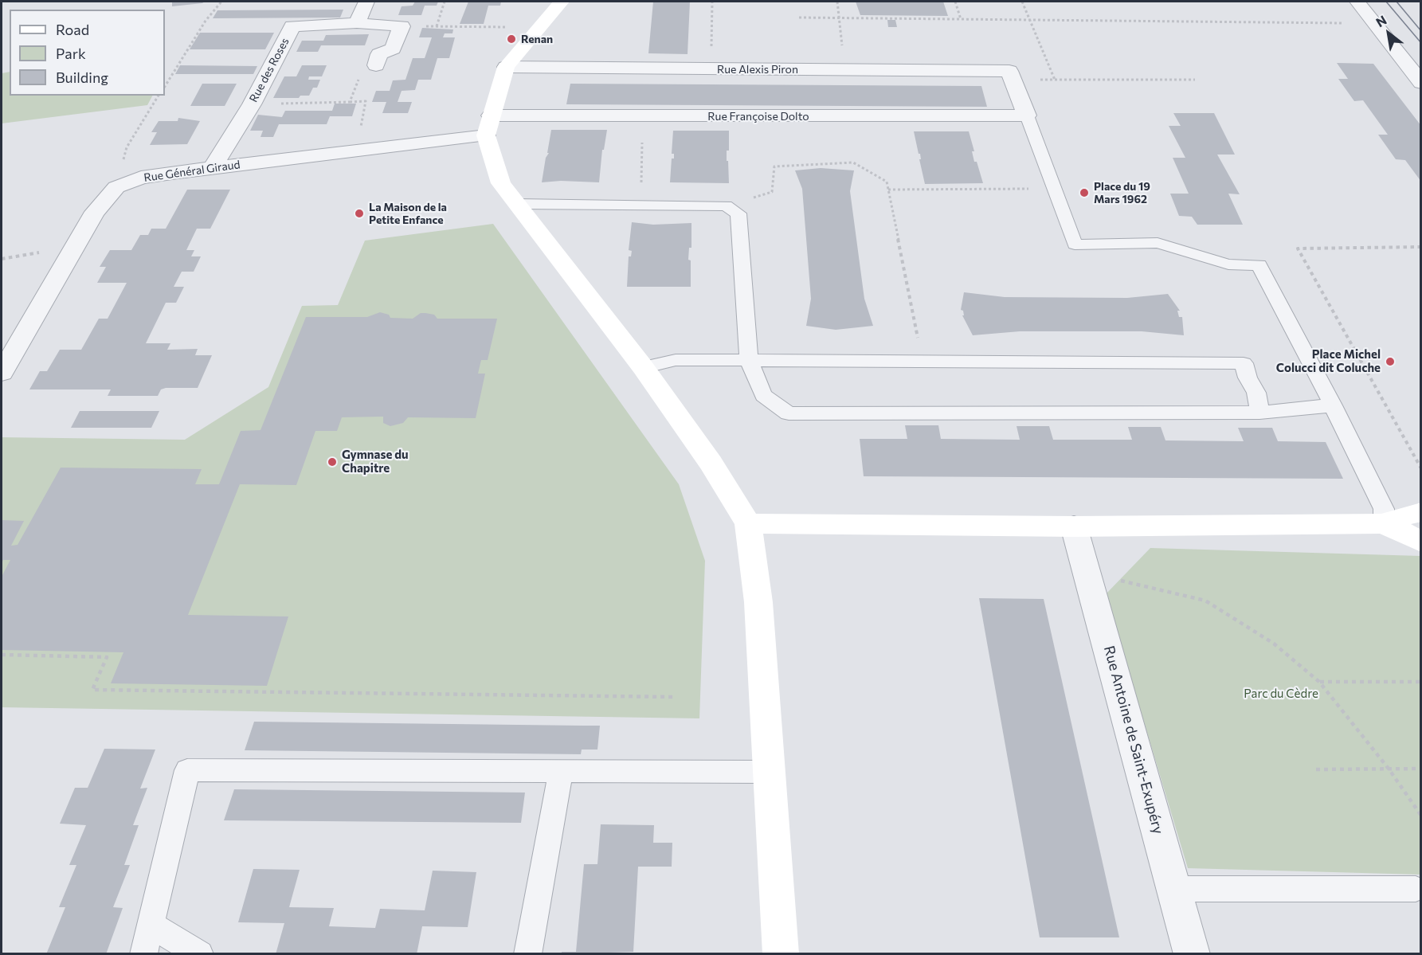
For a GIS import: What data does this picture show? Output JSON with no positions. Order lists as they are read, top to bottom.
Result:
{
  "streets": {
    "street": [
      "Rue Alexis Piron",
      "Rue des Roses",
      "Rue Françoise Dolto",
      "Rue Général Giraud",
      "Rue Antoine de Saint-Exupéry"
    ]
  },
  "crossings": [
    ["Rue des Roses", "Rue Général Giraud"],
    ["Rue Françoise Dolto", "Rue Général Giraud"]
  ],
  "parks": ["Parc du Cèdre"],
  "places": [
    "Renan",
    "Place du 19 Mars 1962",
    "La Maison de la Petite Enfance",
    "Place Michel Colucci dit Coluche",
    "Gymnase du Chapitre"
  ],
  "legend": ["Road", "Park", "Building"],
  "north": "top left"
}
